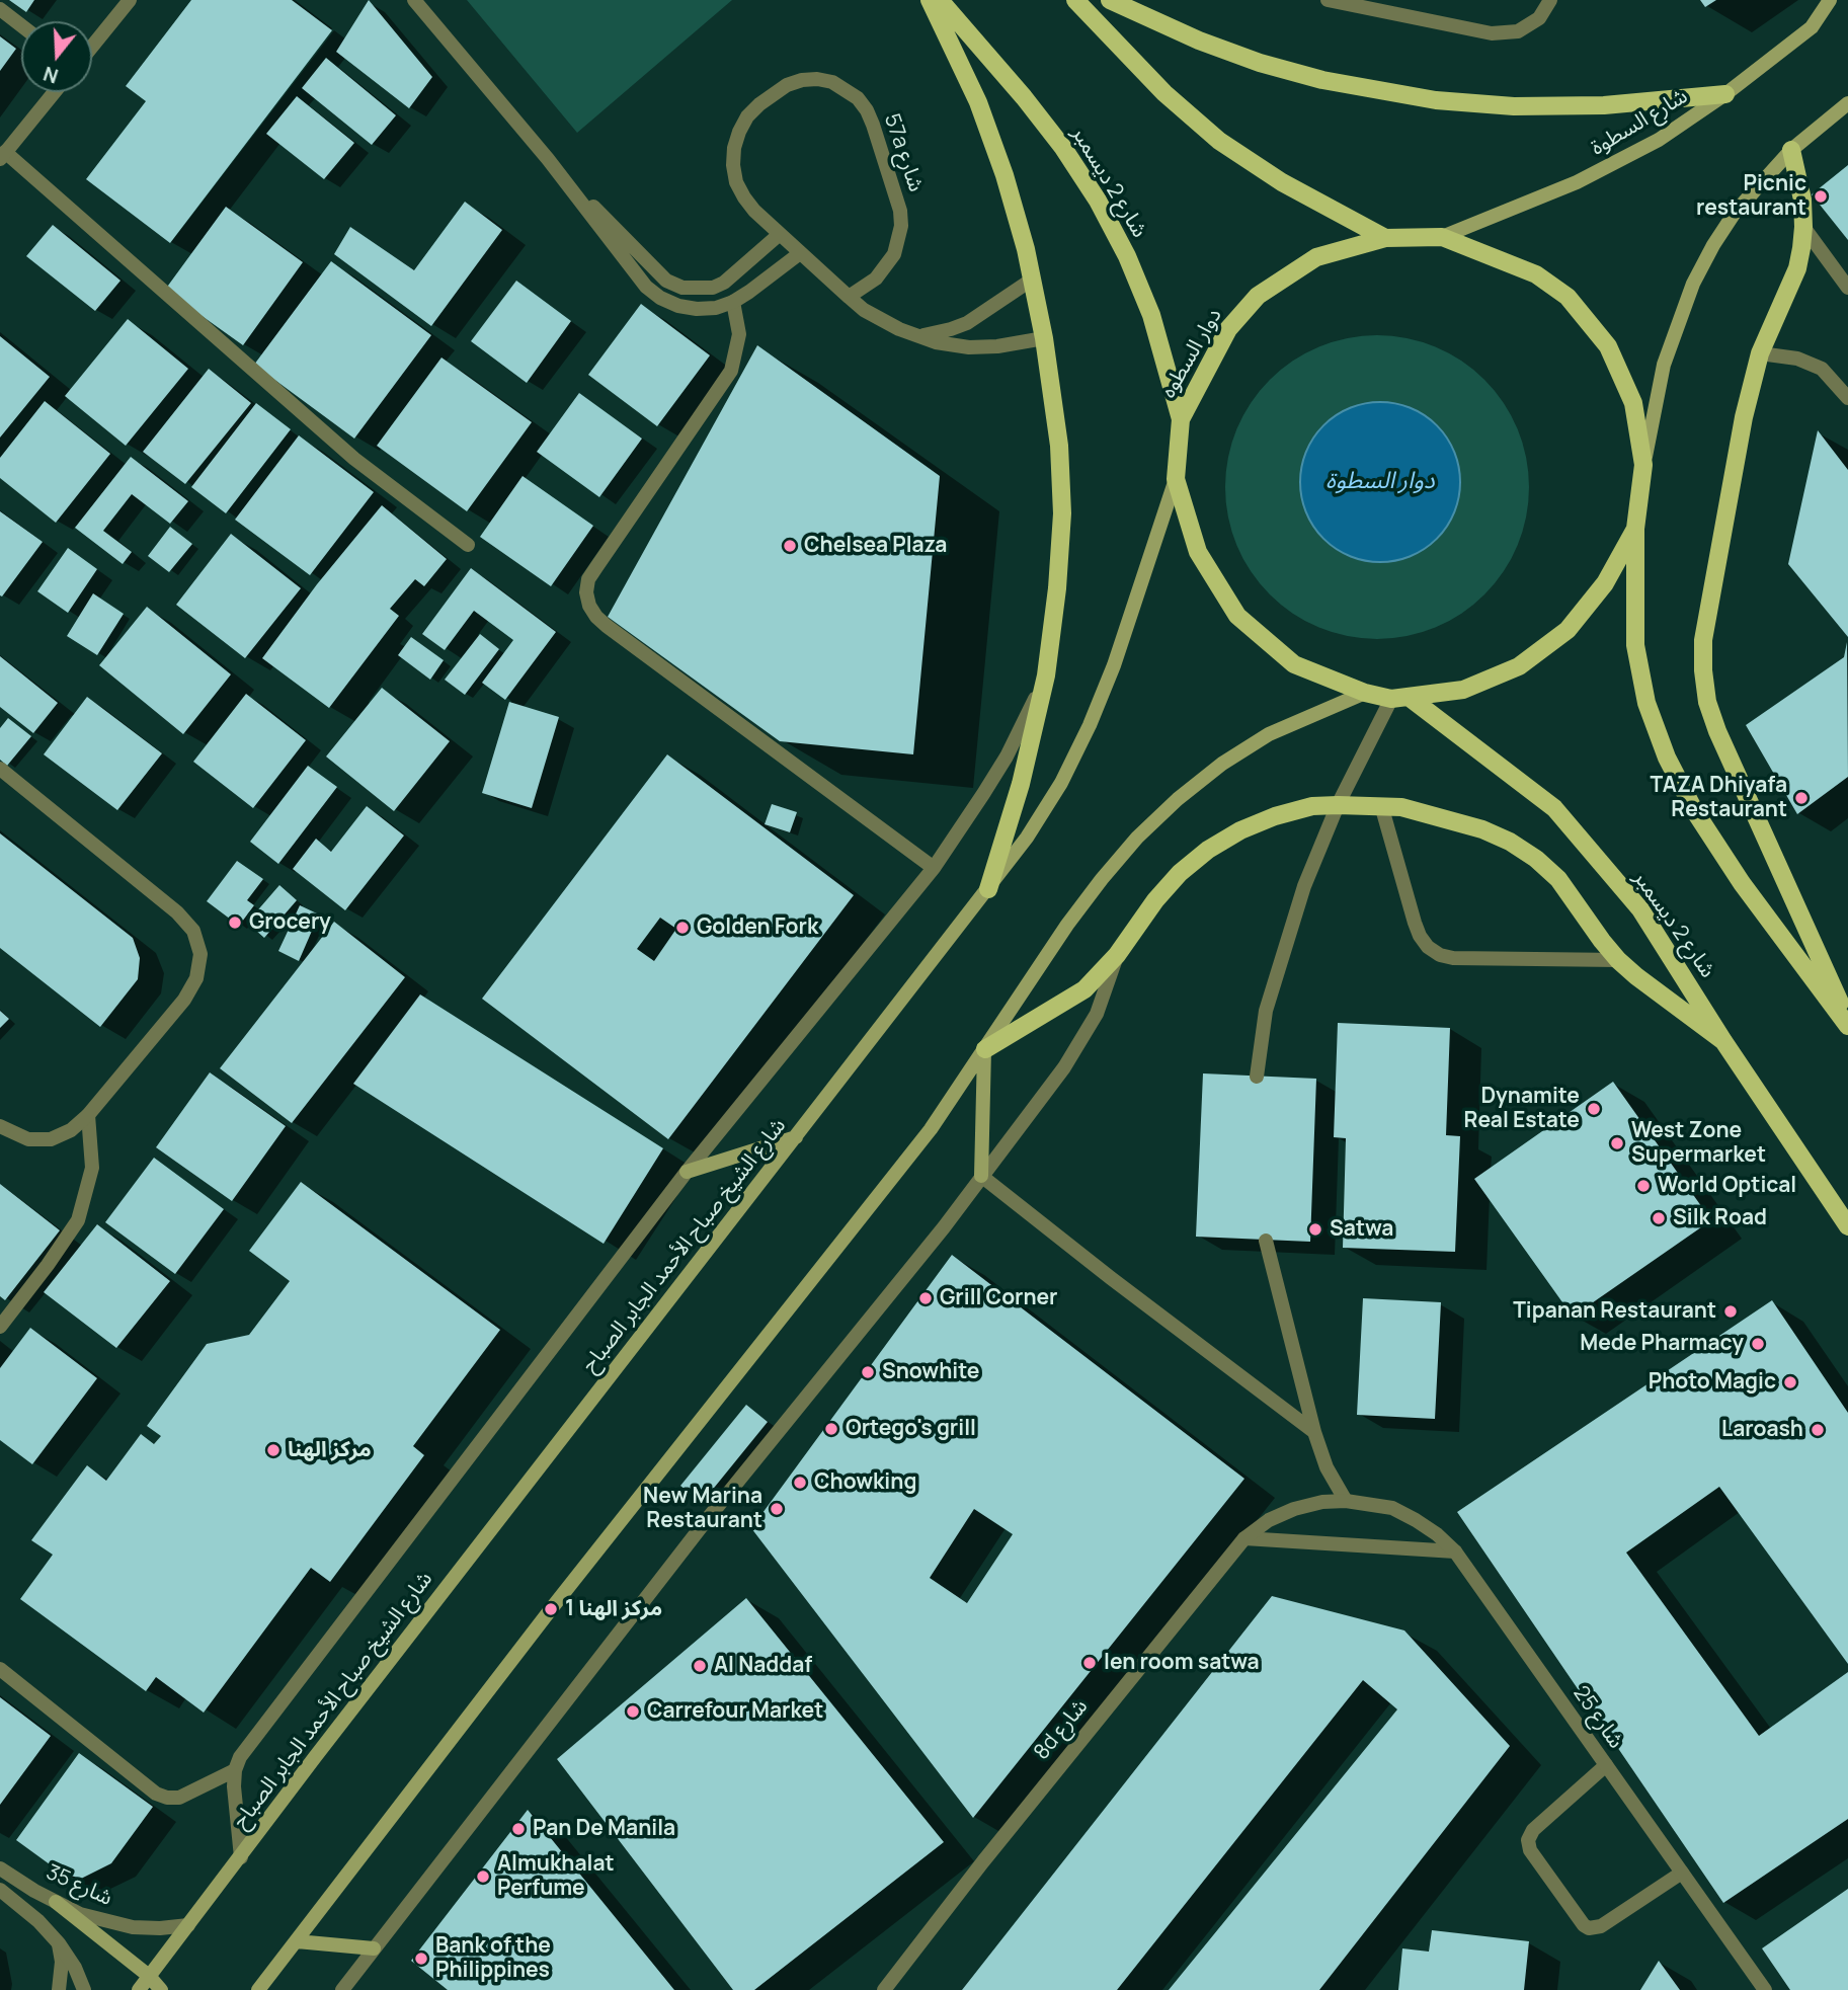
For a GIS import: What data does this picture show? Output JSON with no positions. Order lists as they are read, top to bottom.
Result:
{
  "streets": {
    "main road": [
      "شارع السطوة",
      "شارع 2 ديسمبر",
      "دوار السطوه",
      "شارع الشيخ صباح الأحمد الجابر الصباح"
    ],
    "street": [
      "57a شارع",
      "شارع 25",
      "8d شارع",
      "شارع 35"
    ]
  },
  "crossings": [
    ["شارع السطوة", "دوار السطوه"],
    ["شارع 2 ديسمبر", "دوار السطوه"],
    ["دوار السطوه", "شارع الشيخ صباح الأحمد الجابر الصباح"],
    ["شارع الشيخ صباح الأحمد الجابر الصباح", "شارع 35"],
    ["شارع 25", "8d شارع"]
  ],
  "water": ["دوار السطوة"],
  "places": [
    "Picnic restaurant",
    "Chelsea Plaza",
    "TAZA Dhiyafa Restaurant",
    "Grocery",
    "Golden Fork",
    "Dynamite Real Estate",
    "West Zone Supermarket",
    "World Optical",
    "Silk Road",
    "Satwa",
    "Grill Corner",
    "Tipanan Restaurant",
    "Mede Pharmacy",
    "Snowhite",
    "Photo Magic",
    "Ortego's grill",
    "Laroash",
    "مركز الهنا",
    "Chowking",
    "New Marina Restaurant",
    "مركز الهنا 1",
    "len room satwa",
    "Al Naddaf",
    "Carrefour Market",
    "Pan De Manila",
    "Almukhalat Perfume",
    "Bank of the Philippines"
  ],
  "north": "bottom"
}
